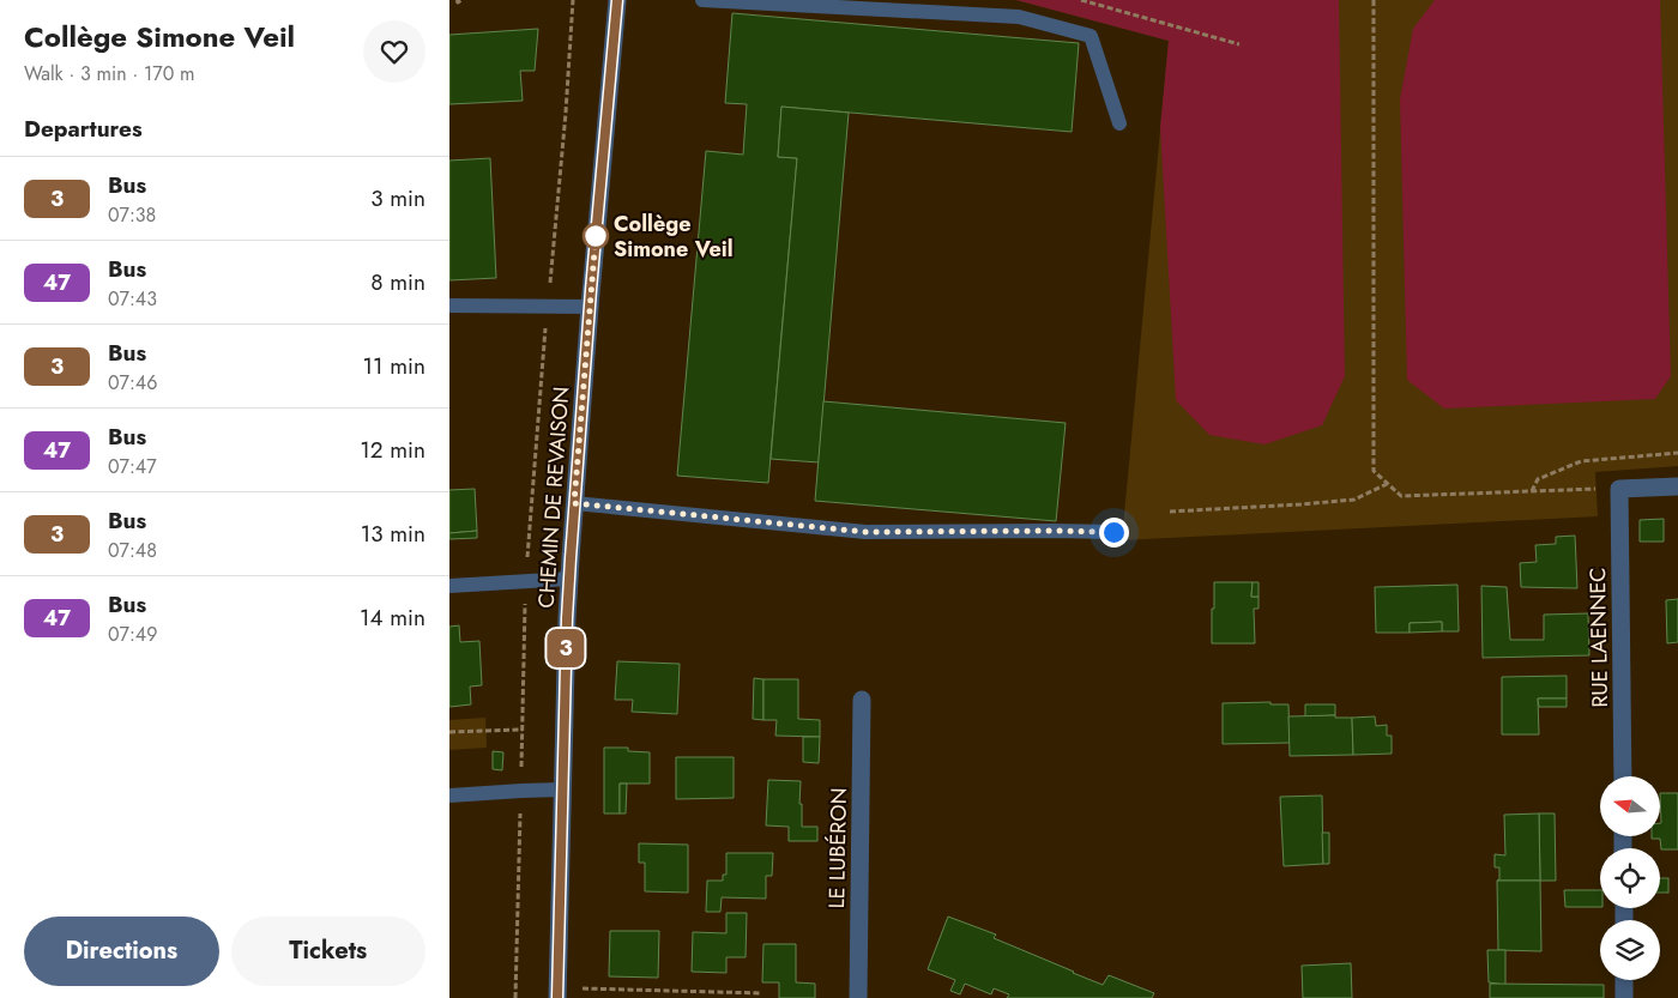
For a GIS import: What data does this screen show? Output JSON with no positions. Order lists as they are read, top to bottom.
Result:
{
  "streets": {
    "street": ["CHEMIN DE REVAISON", "RUE LAENNEC", "LE LUBÉRON"]
  },
  "places": ["Collège Simone Veil"],
  "lines": ["bus line 3"],
  "north": "left",
  "page": {
    "heading": [
      ["Collège Simone Veil", "Walk · 3 min · 170 m"],
      "Departures"
    ],
    "on_map": "3",
    "list": [
      {
        "mark": "3",
        "name": "Bus",
        "note": "07:38",
        "value": "3 min"
      },
      {
        "mark": "47",
        "name": "Bus",
        "note": "07:43",
        "value": "8 min"
      },
      {
        "mark": "3",
        "name": "Bus",
        "note": "07:46",
        "value": "11 min"
      },
      {
        "mark": "47",
        "name": "Bus",
        "note": "07:47",
        "value": "12 min"
      },
      {
        "mark": "3",
        "name": "Bus",
        "note": "07:48",
        "value": "13 min"
      },
      {
        "mark": "47",
        "name": "Bus",
        "note": "07:49",
        "value": "14 min"
      }
    ],
    "buttons": ["Directions", "Tickets"]
  }
}
